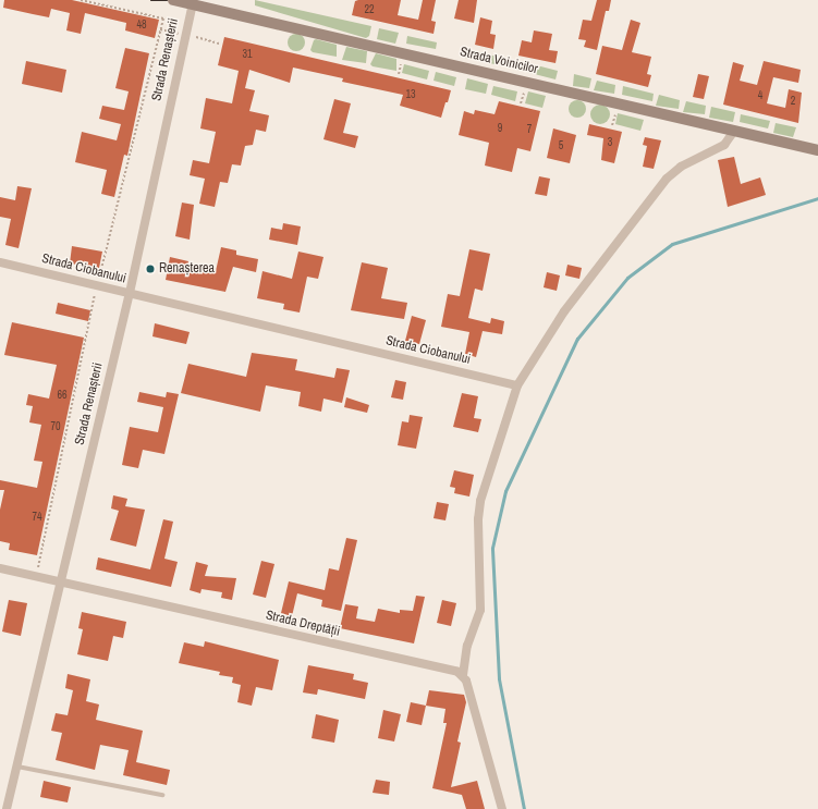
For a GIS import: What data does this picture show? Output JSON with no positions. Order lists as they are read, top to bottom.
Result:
{
  "streets": {
    "main road": ["Strada Voinicilor"],
    "street": ["Strada Renașterii", "Strada Ciobanului", "Strada Dreptății"]
  },
  "crossings": [
    ["Strada Renașterii", "Strada Voinicilor"],
    ["Strada Renașterii", "Strada Ciobanului"],
    ["Strada Renașterii", "Strada Dreptății"]
  ],
  "places": ["Renașterea"],
  "house_numbers": [
    "22",
    "48",
    "31",
    "13",
    "4",
    "2",
    "9",
    "7",
    "3",
    "5",
    "66",
    "70",
    "74"
  ]
}
